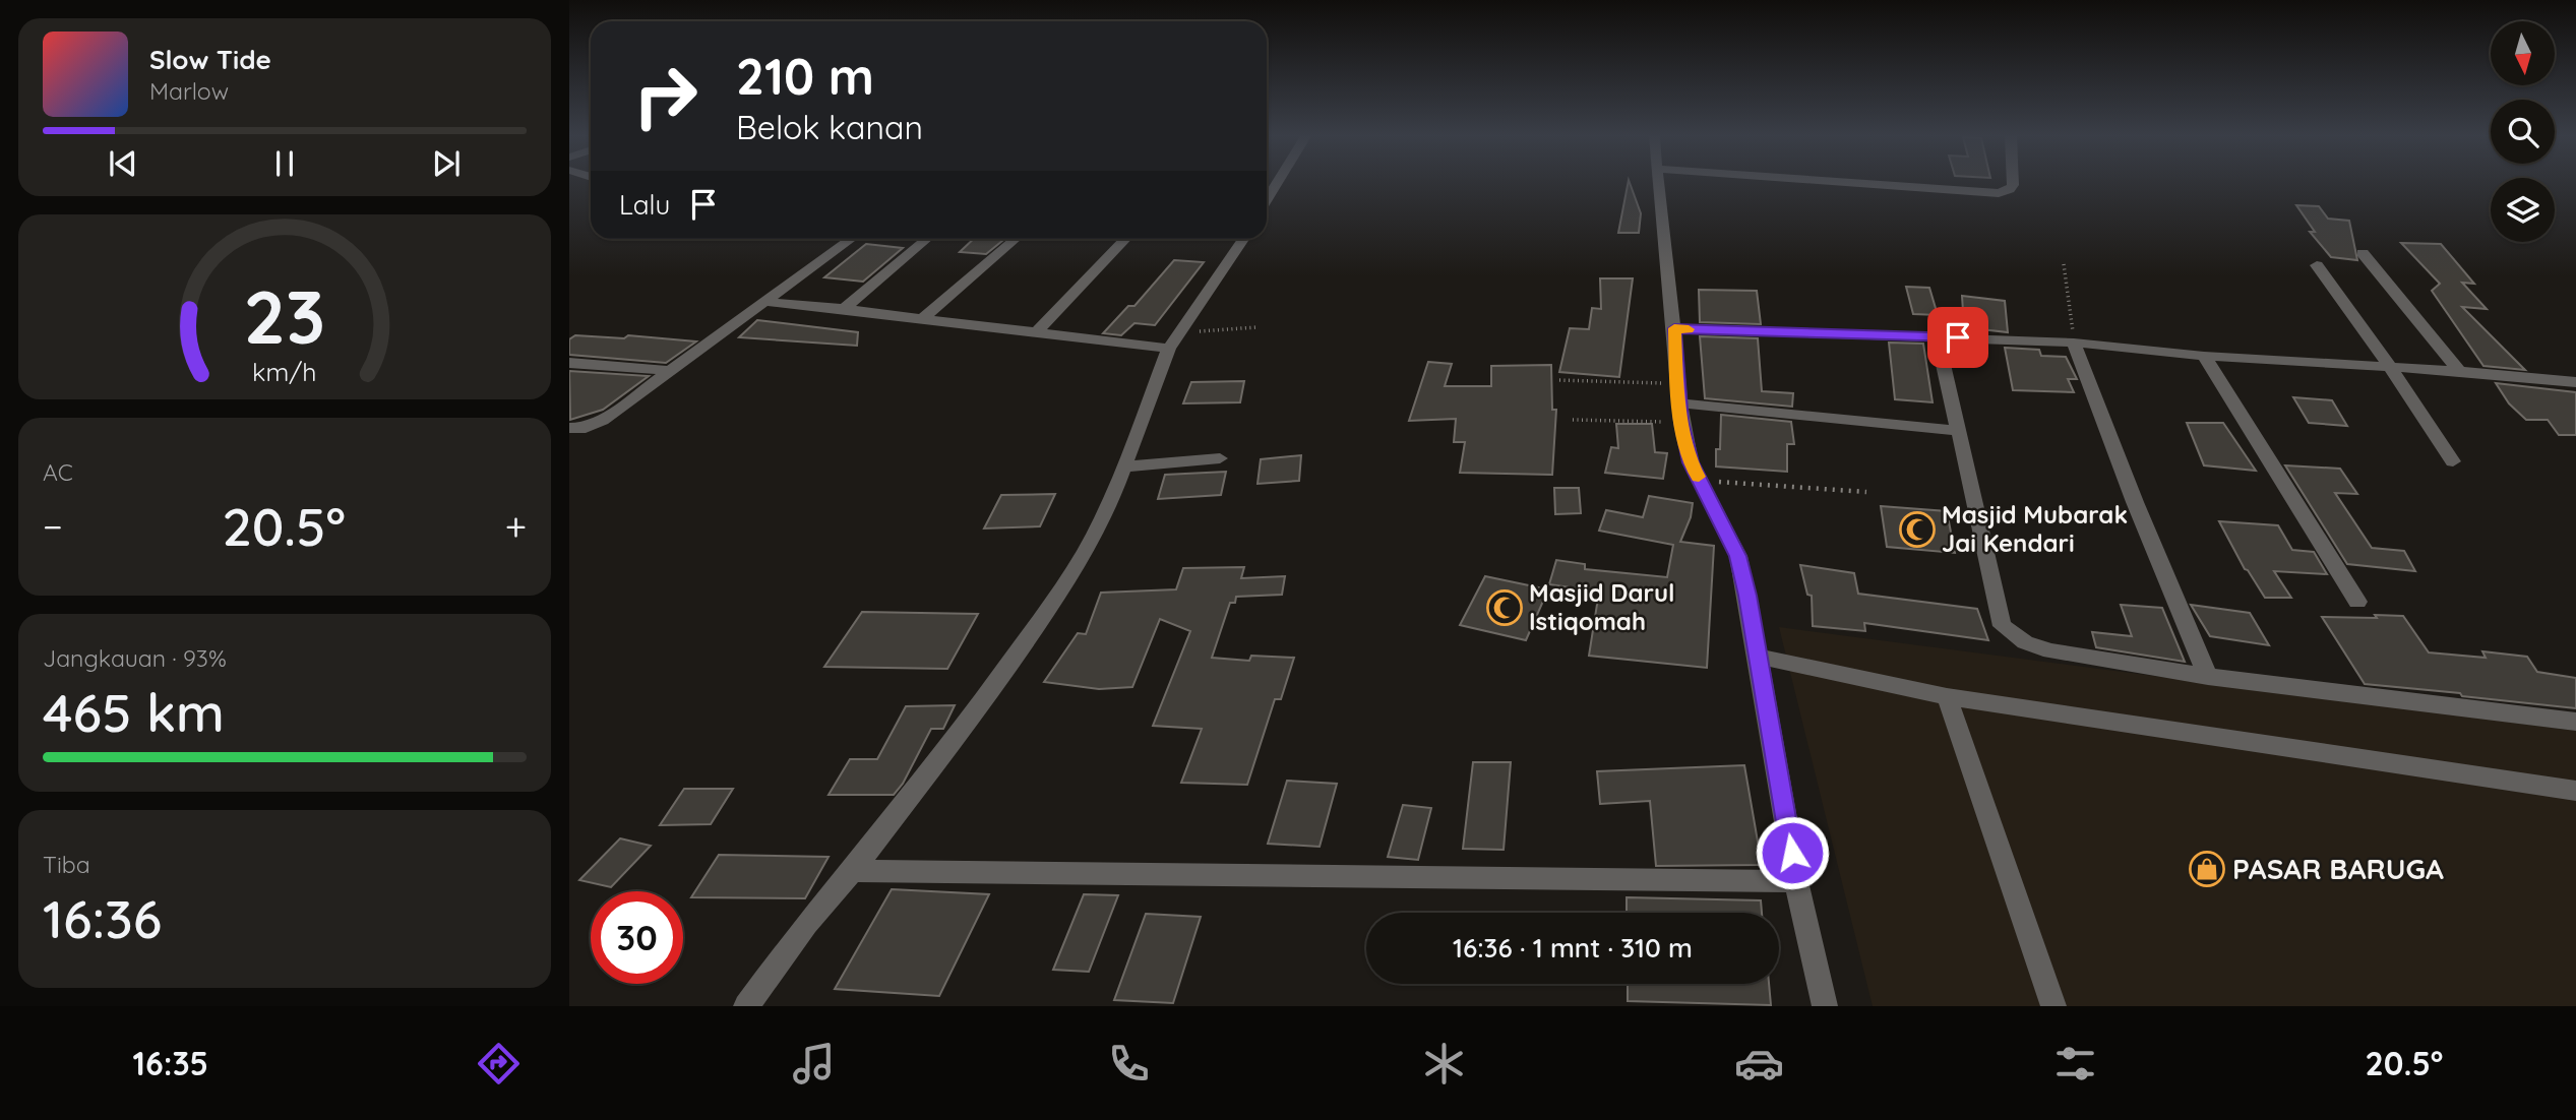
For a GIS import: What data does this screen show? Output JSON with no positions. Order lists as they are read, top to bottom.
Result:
{
  "places": {
    "mosque": ["Masjid Mubarak Jai Kendari", "Masjid Darul Istiqomah"],
    "shop": ["PASAR BARUGA"]
  },
  "north": "bottom",
  "page": {
    "turn": ["210 m", "Belok kanan"],
    "song": ["Slow Tide", "Marlow"],
    "then": "Lalu",
    "tile": [
      "AC",
      ["Jangkauan · 93%", "465 km"],
      ["Tiba", "16:36"]
    ],
    "heat": ["−", "20.5°", "+"],
    "limit": "30",
    "trip": "16:36 · 1 mnt · 310 m",
    "tabs": ["16:35", "20.5°"],
    "gauge": ["23", "km/h"]
  }
}
